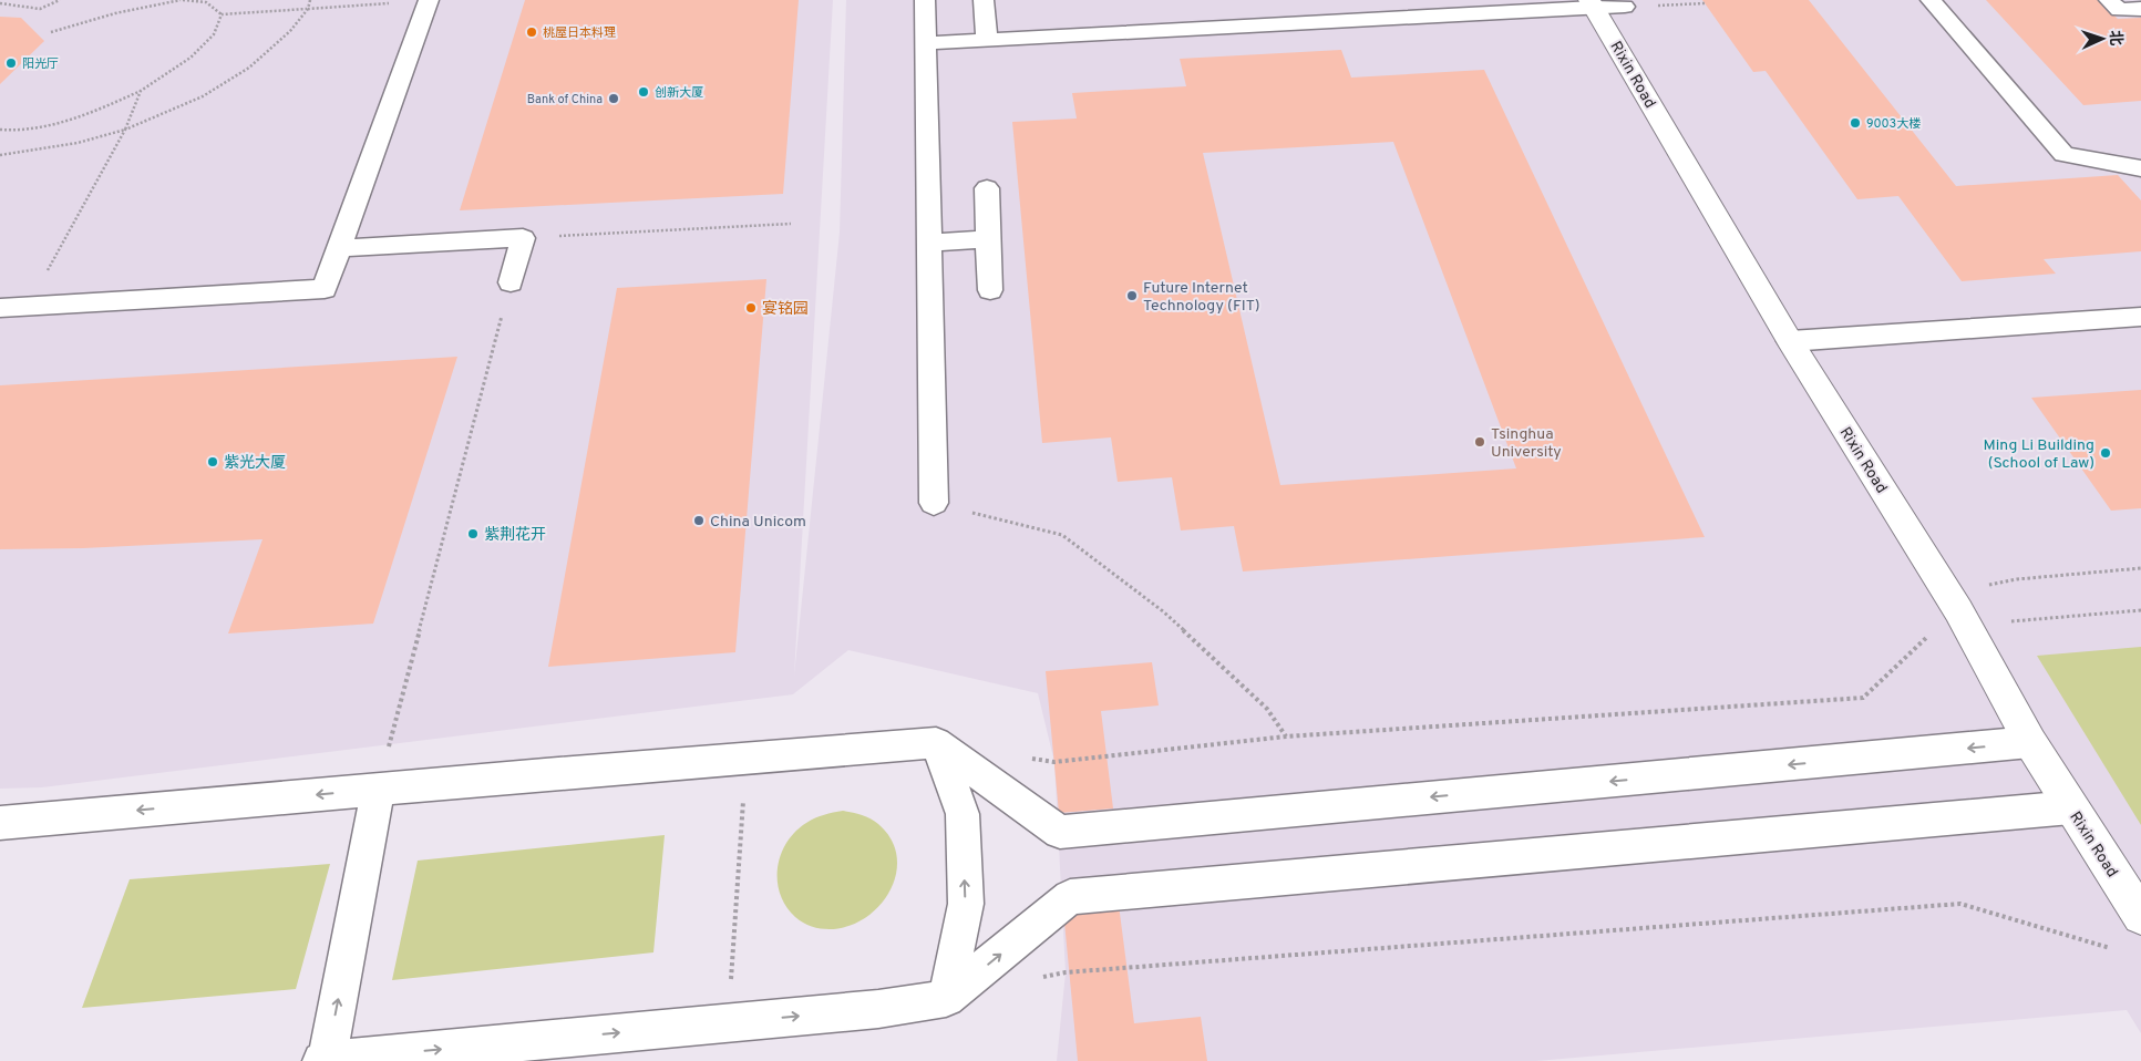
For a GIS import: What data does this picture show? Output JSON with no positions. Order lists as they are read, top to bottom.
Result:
{
  "streets": {
    "street": ["Rixin Road"]
  },
  "places": [
    "桃屋日本料理",
    "阳光厅",
    "创新大厦",
    "Bank of China",
    "9003大楼",
    "Future Internet Technology (FIT)",
    "宴铭园",
    "Tsinghua University",
    "Ming Li Building (School of Law)",
    "紫光大厦",
    "China Unicom",
    "紫荆花开"
  ],
  "north": "right"
}
